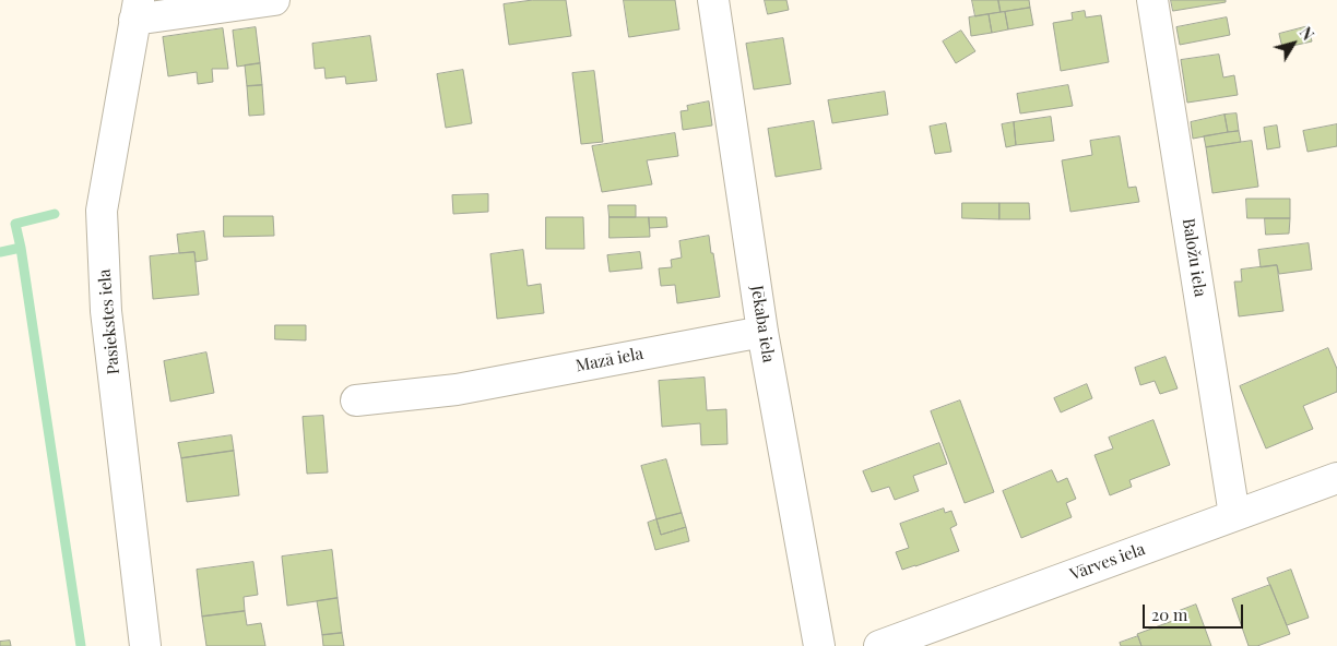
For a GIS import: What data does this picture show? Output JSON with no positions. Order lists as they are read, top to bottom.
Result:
{
  "streets": {
    "street": [
      "Baložu iela",
      "Pasiekstes iela",
      "Jēkaba iela",
      "Mazā iela",
      "Vārves iela"
    ]
  },
  "crossings": [
    ["Baložu iela", "Vārves iela"],
    ["Jēkaba iela", "Mazā iela"]
  ],
  "scale_bar": "20 m",
  "north": "top right"
}
